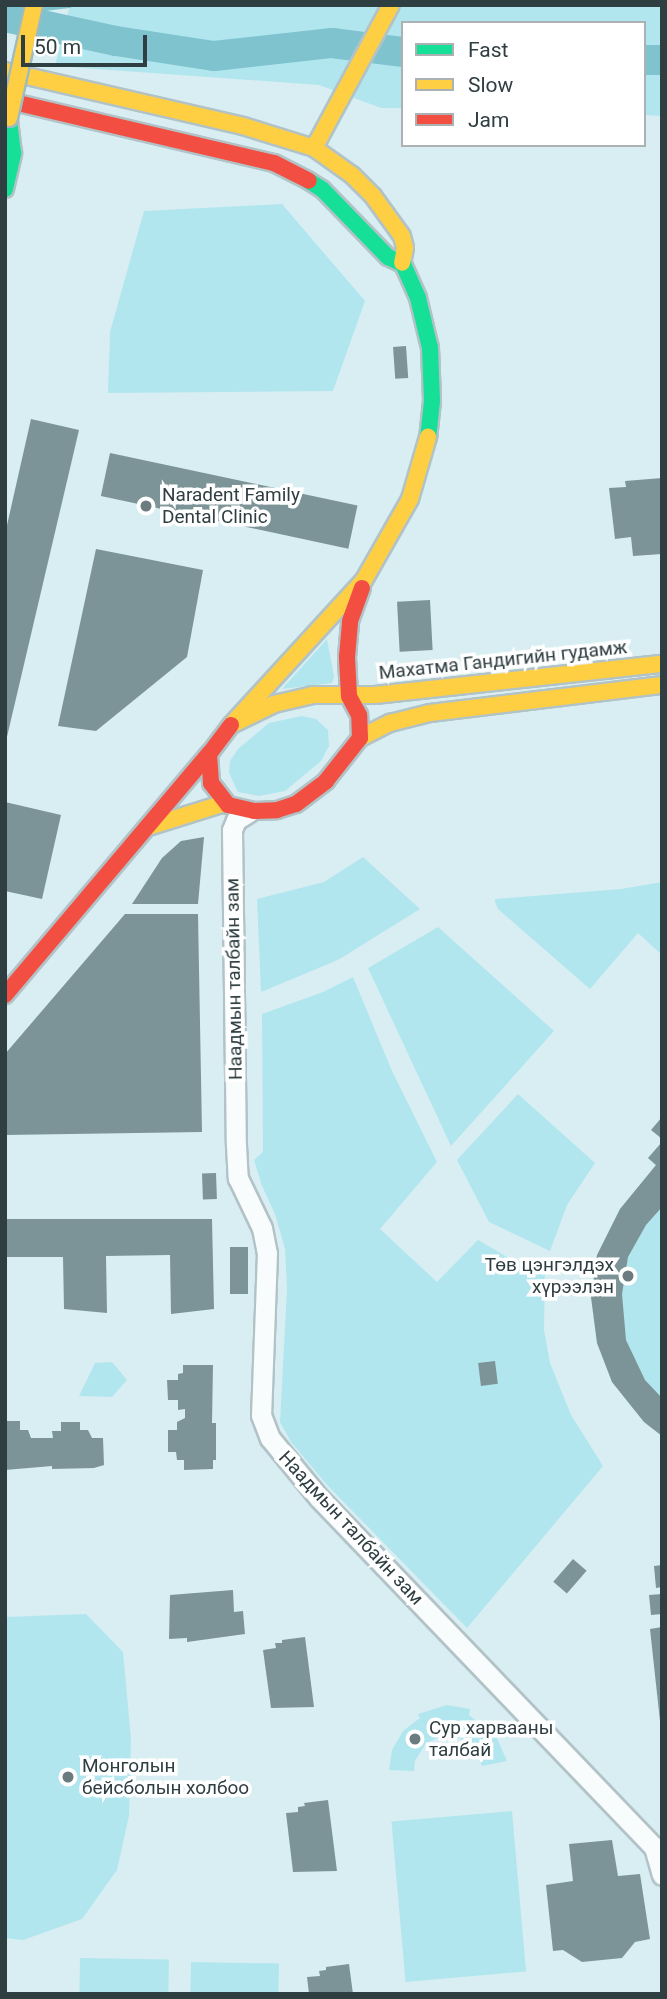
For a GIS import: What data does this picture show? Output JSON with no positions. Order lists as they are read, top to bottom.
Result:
{
  "streets": {
    "main road": ["Махатма Гандигийн гудамж"],
    "street": ["Наадмын талбайн зам"]
  },
  "crossings": [
    ["Махатма Гандигийн гудамж", "Наадмын талбайн зам"]
  ],
  "places": [
    "Naradent Family Dental Clinic",
    "Төв цэнгэлдэх хүрээлэн",
    "Сур харвааны талбай",
    "Монголын бейсболын холбоо"
  ],
  "legend": ["Fast", "Slow", "Jam"],
  "scale_bar": "50 m"
}
